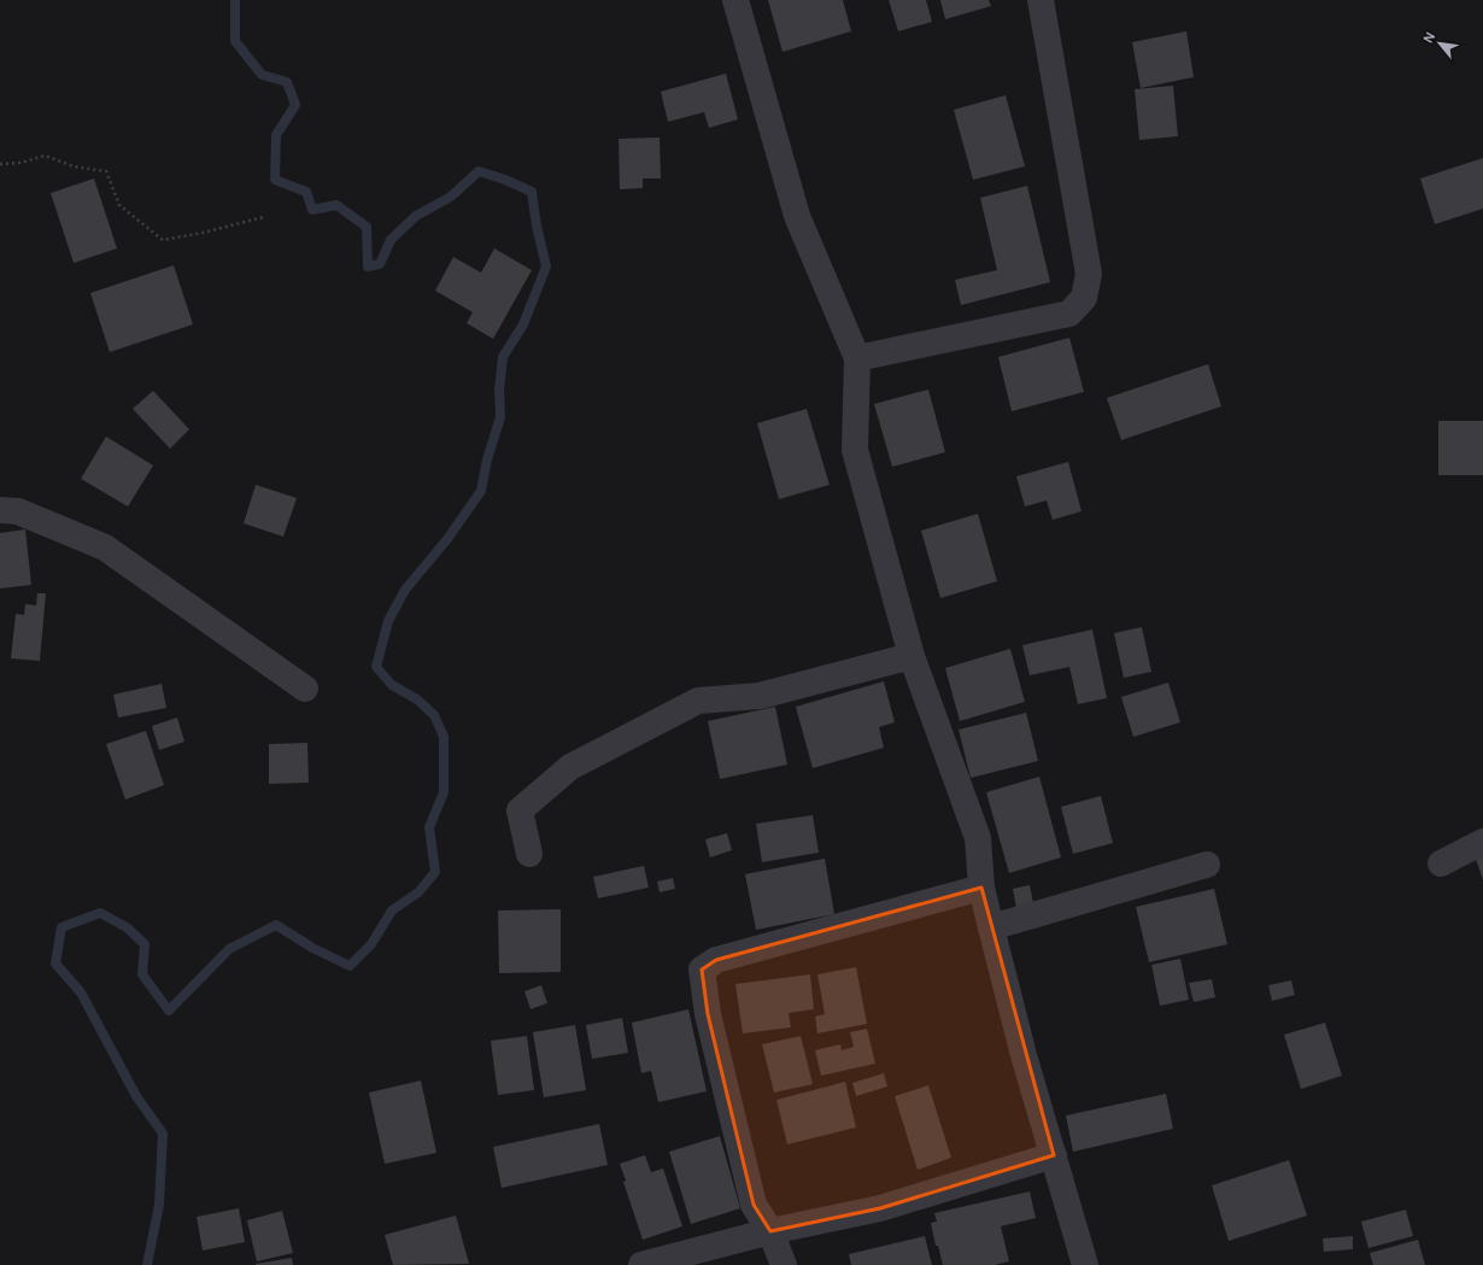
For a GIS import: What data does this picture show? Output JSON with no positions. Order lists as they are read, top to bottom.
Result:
{
  "north": "top left"
}
